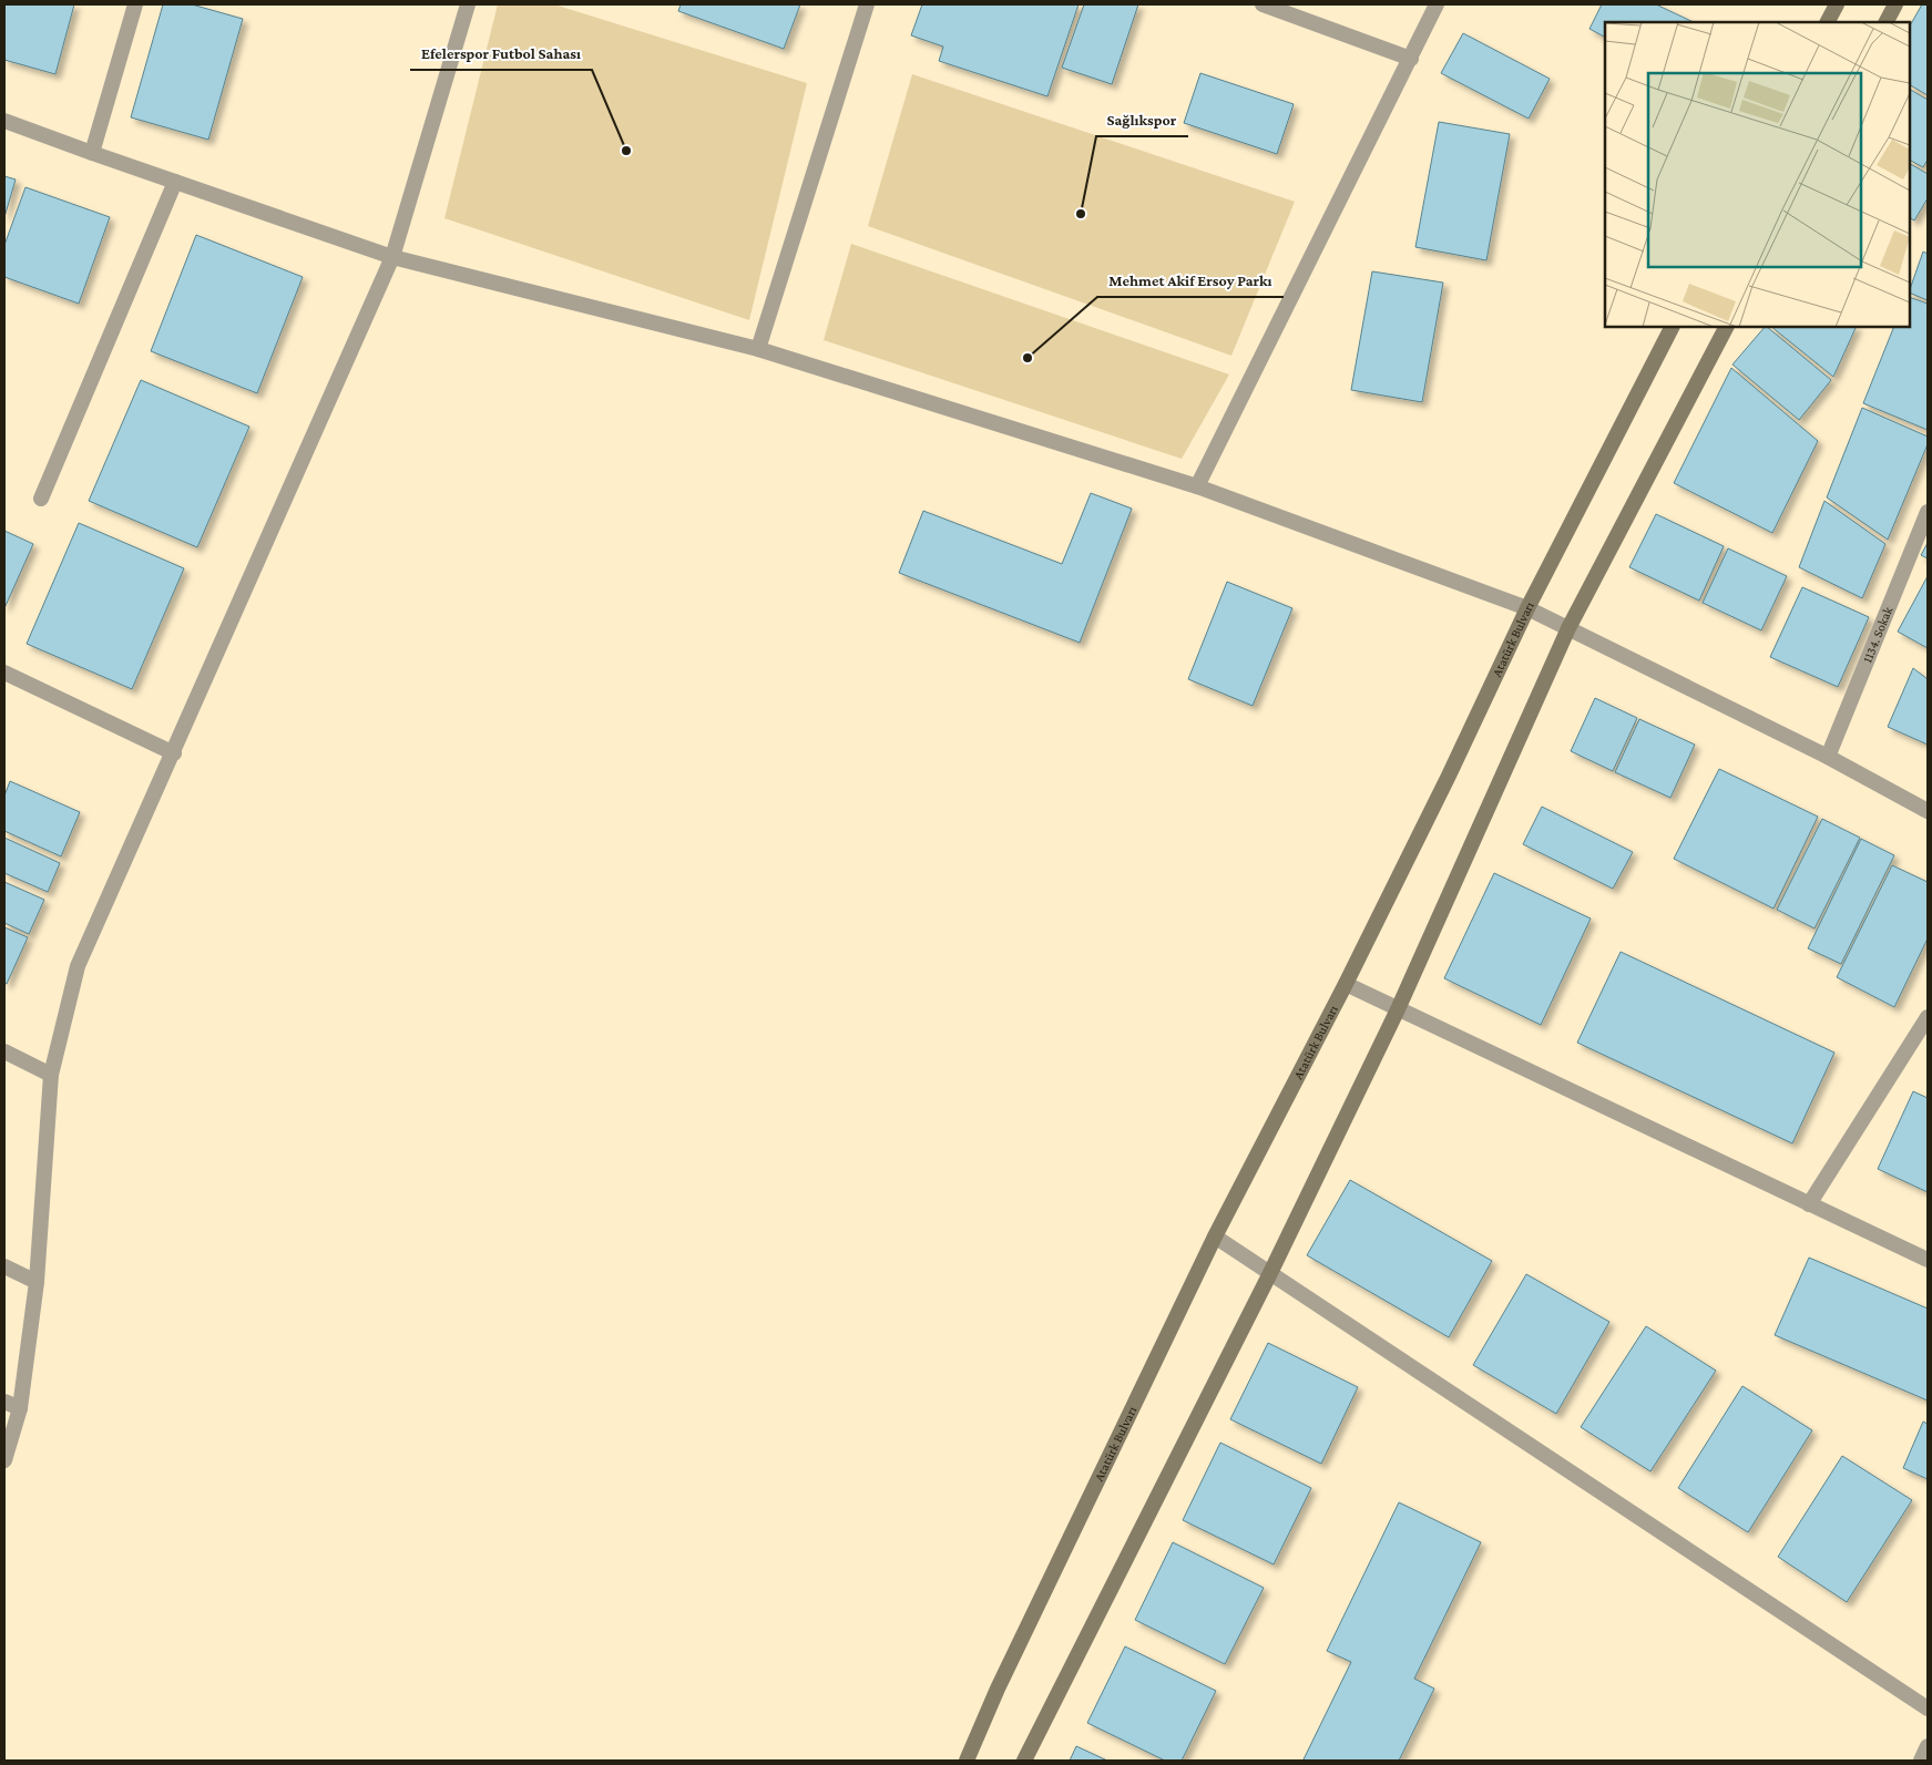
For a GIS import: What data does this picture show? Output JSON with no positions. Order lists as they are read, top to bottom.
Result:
{
  "streets": {
    "main road": ["Atatürk Bulvarı"],
    "street": ["1134. Sokak"]
  },
  "places": ["Efelerspor Futbol Sahası", "Sağlıkspor", "Mehmet Akif Ersoy Parkı"]
}
